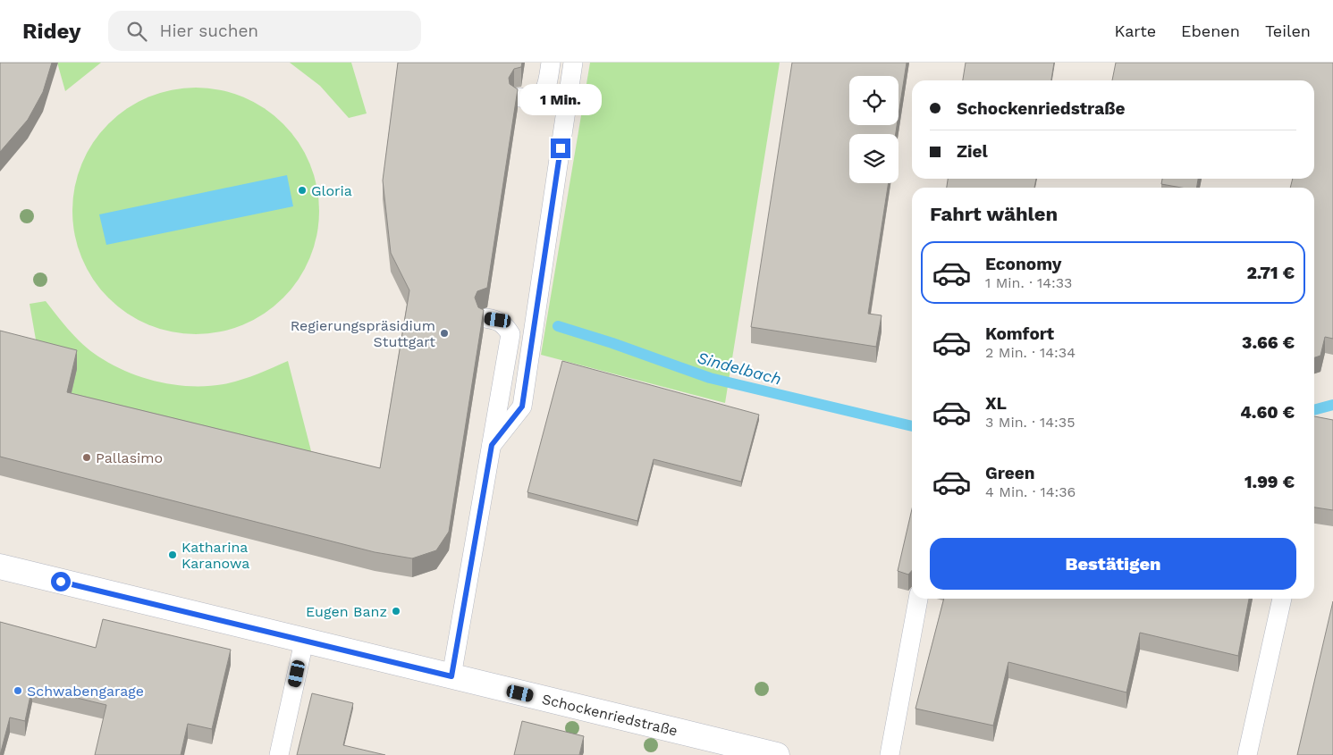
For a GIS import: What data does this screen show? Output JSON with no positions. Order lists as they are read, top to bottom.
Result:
{
  "streets": {
    "street": ["Schockenriedstraße"]
  },
  "water": ["Sindelbach"],
  "places": [
    "Gloria",
    "Regierungspräsidium Stuttgart",
    "Pallasimo",
    "Katharina Karanowa",
    "Eugen Banz",
    "Schwabengarage"
  ],
  "page": {
    "header": "Ridey",
    "search": "Hier suchen",
    "nav": ["Karte", "Ebenen", "Teilen"],
    "banner": ["Schockenriedstraße", "Ziel"],
    "bubble": "1 Min.",
    "heading": "Fahrt wählen",
    "list": [
      {
        "name": "Economy",
        "note": "1 Min. · 14:33",
        "value": "2.71 €"
      },
      {
        "name": "Komfort",
        "note": "2 Min. · 14:34",
        "value": "3.66 €"
      },
      {
        "name": "XL",
        "note": "3 Min. · 14:35",
        "value": "4.60 €"
      },
      {
        "name": "Green",
        "note": "4 Min. · 14:36",
        "value": "1.99 €"
      }
    ],
    "buttons": "Bestätigen"
  }
}
